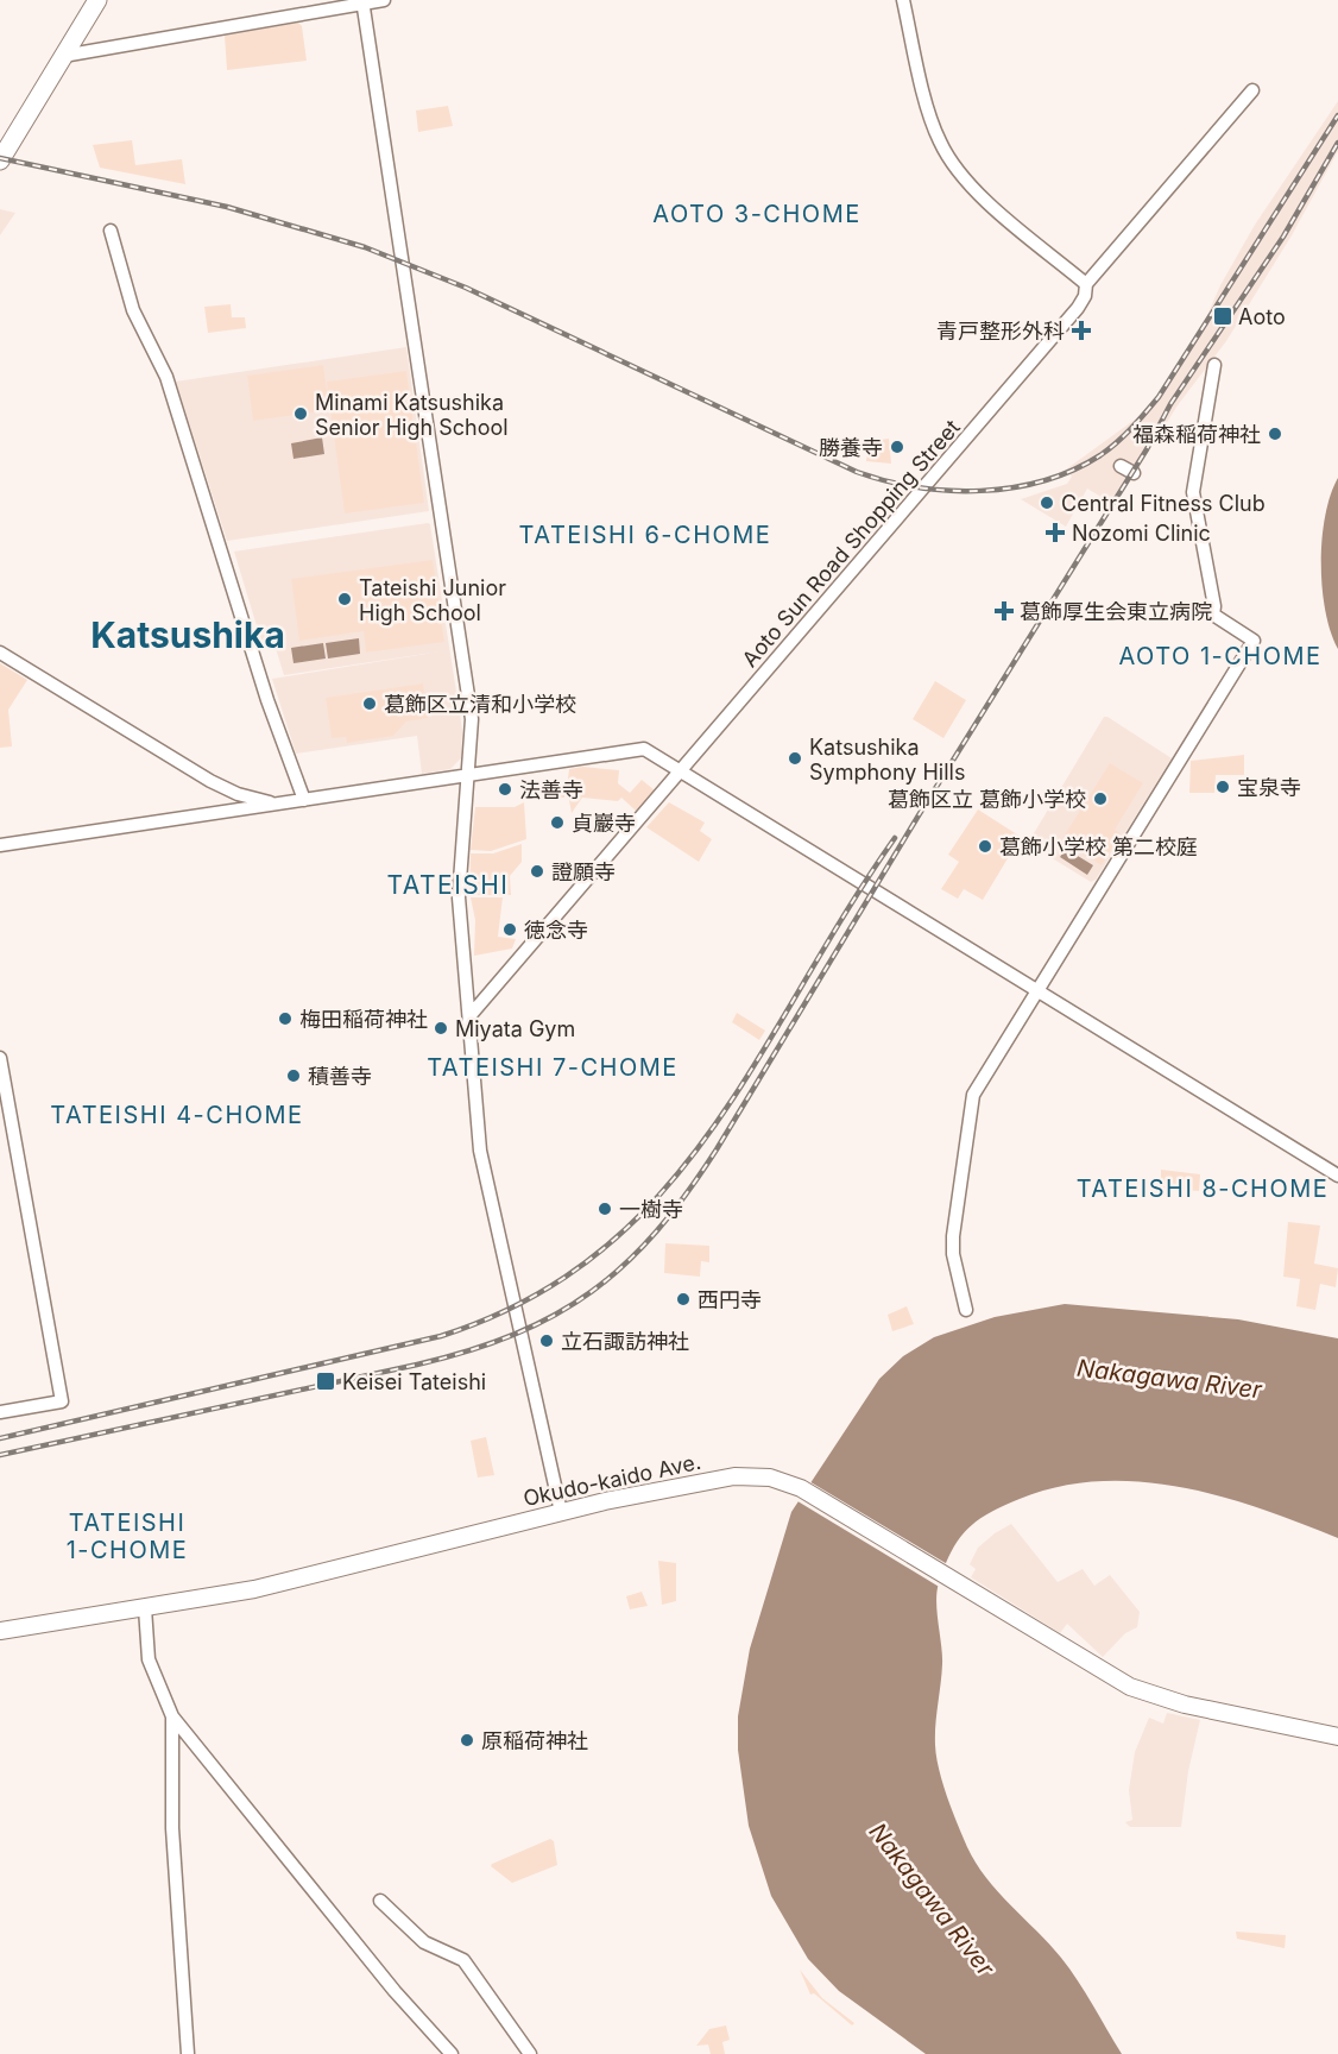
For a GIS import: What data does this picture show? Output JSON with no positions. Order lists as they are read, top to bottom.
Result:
{
  "streets": {
    "main road": ["Okudo-kaido Ave."],
    "street": ["Aoto Sun Road Shopping Street"]
  },
  "districts": [
    "AOTO 3-CHOME",
    "TATEISHI 6-CHOME",
    "Katsushika",
    "AOTO 1-CHOME",
    "TATEISHI",
    "TATEISHI 7-CHOME",
    "TATEISHI 4-CHOME",
    "TATEISHI 8-CHOME",
    "TATEISHI 1-CHOME"
  ],
  "water": ["Nakagawa River"],
  "places": {
    "transit": ["Aoto", "Keisei Tateishi"],
    "health": ["青戸整形外科", "Nozomi Clinic", "葛飾厚生会東立病院"],
    "other": [
      "Minami Katsushika Senior High School",
      "福森稲荷神社",
      "勝養寺",
      "Central Fitness Club",
      "Tateishi Junior High School",
      "葛飾区立清和小学校",
      "Katsushika Symphony Hills",
      "宝泉寺",
      "法善寺",
      "葛飾区立 葛飾小学校",
      "貞巖寺",
      "葛飾小学校 第二校庭",
      "證願寺",
      "徳念寺",
      "梅田稲荷神社",
      "Miyata Gym",
      "積善寺",
      "一樹寺",
      "西円寺",
      "立石諏訪神社",
      "原稲荷神社"
    ]
  }
}
